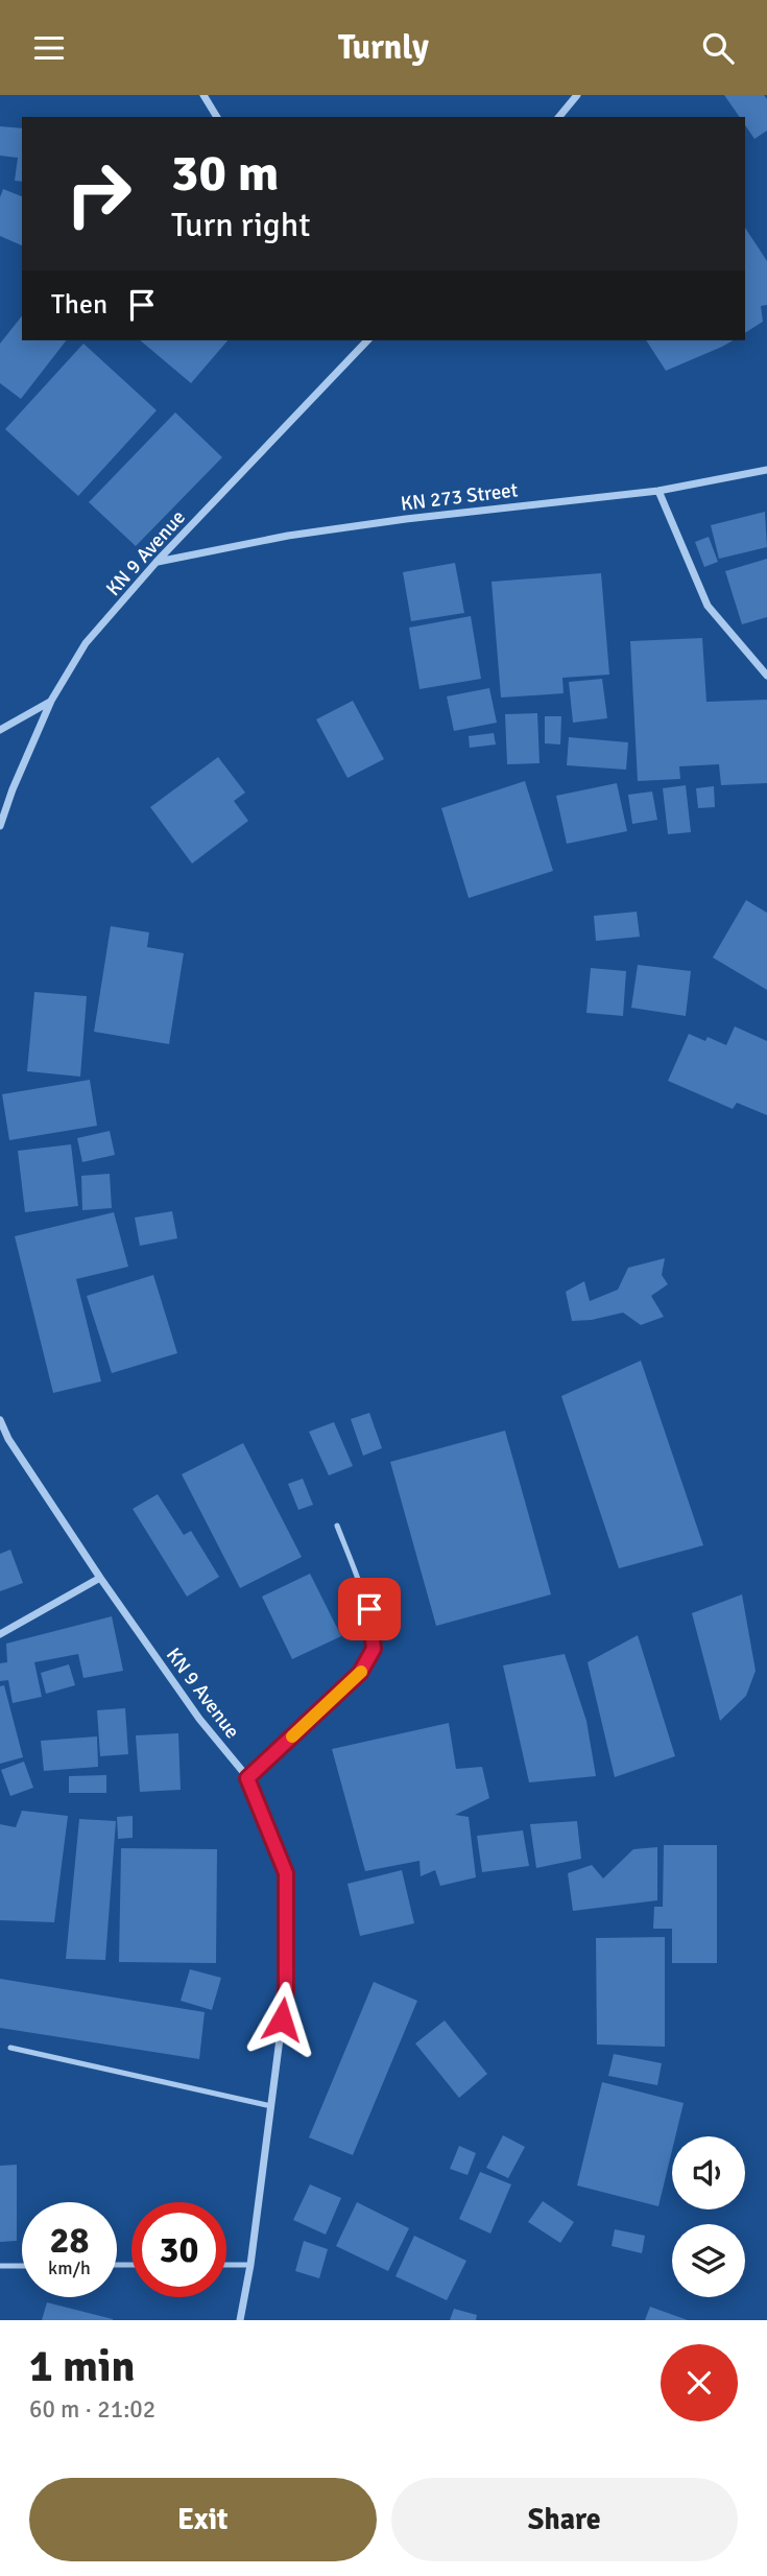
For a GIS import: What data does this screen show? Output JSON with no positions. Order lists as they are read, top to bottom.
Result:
{
  "streets": {
    "street": ["KN 273 Street", "KN 9 Avenue"]
  },
  "crossings": [
    ["KN 273 Street", "KN 9 Avenue"]
  ],
  "page": {
    "header": "Turnly",
    "turn": ["30 m", "Turn right"],
    "then": "Then",
    "speed": "28 km/h",
    "limit": "30",
    "heading": ["1 min", "60 m · 21:02"],
    "buttons": ["Exit", "Share"]
  }
}
